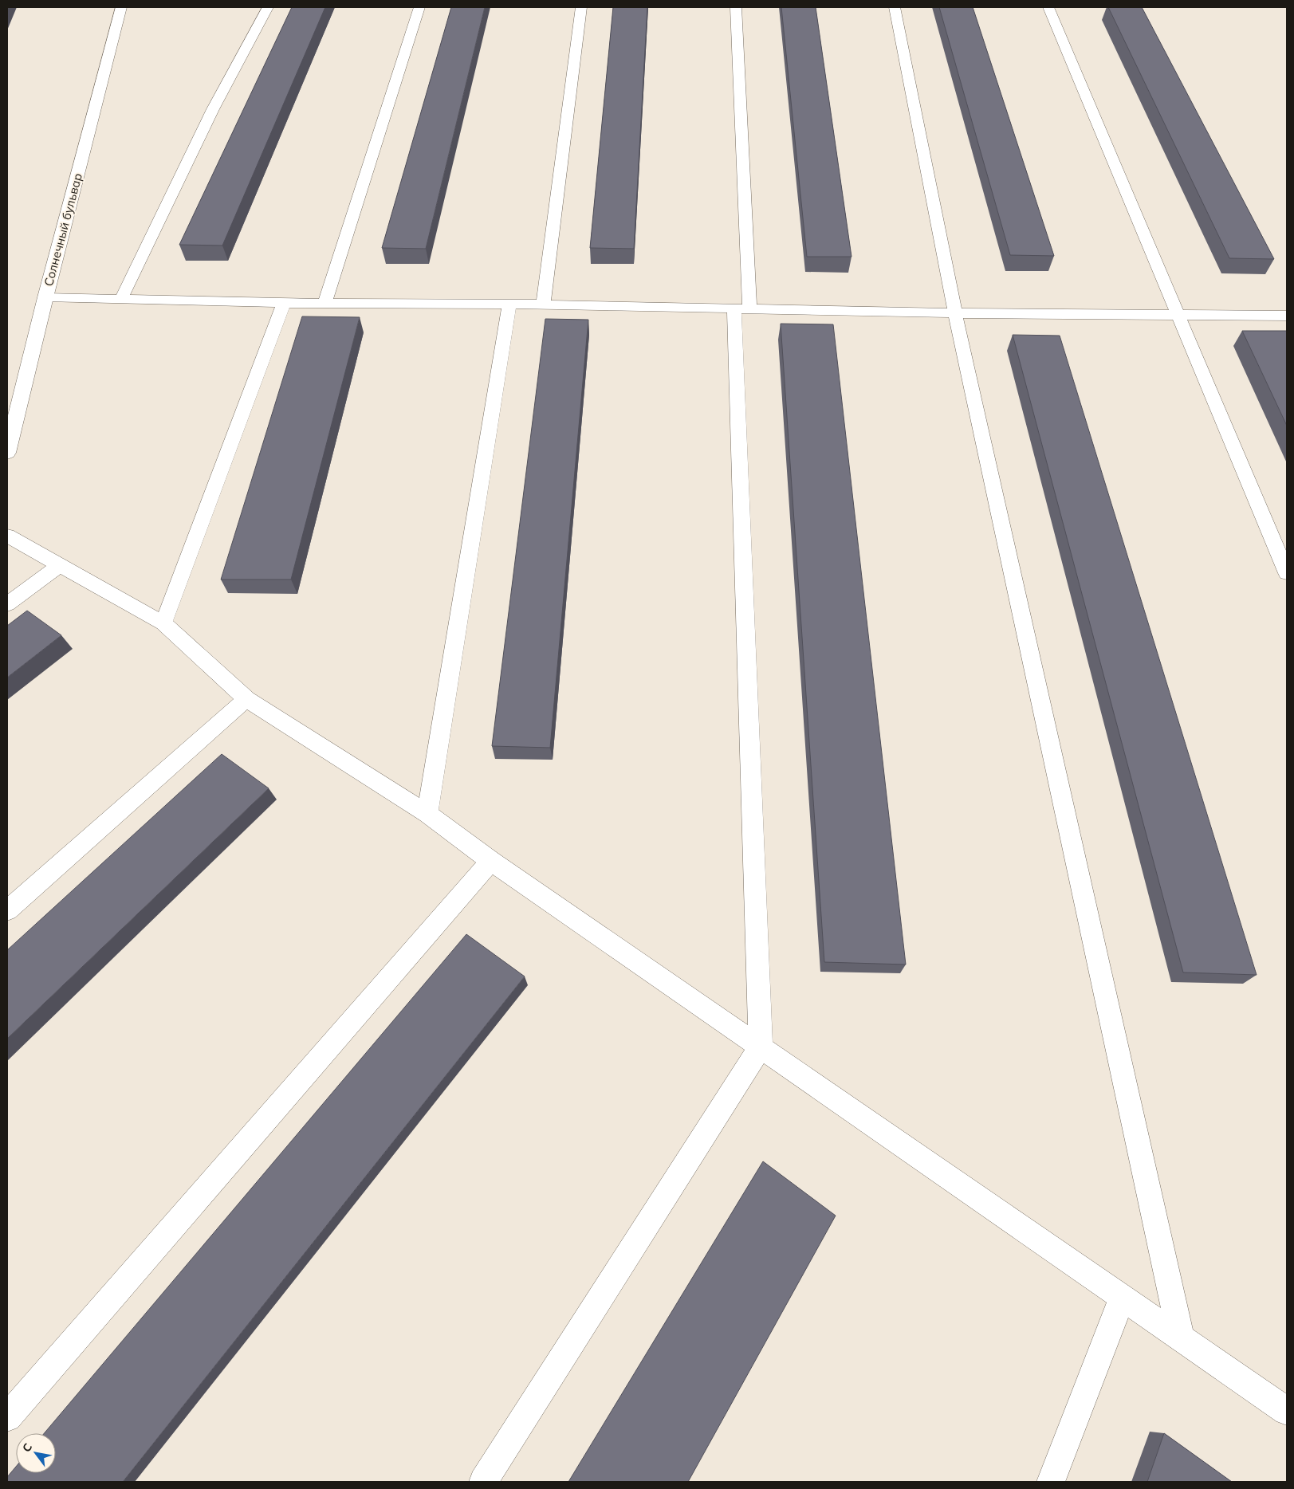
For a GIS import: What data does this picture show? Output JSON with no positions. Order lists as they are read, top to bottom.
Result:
{
  "streets": {
    "street": ["Солнечный бульвар"]
  },
  "north": "top left"
}
